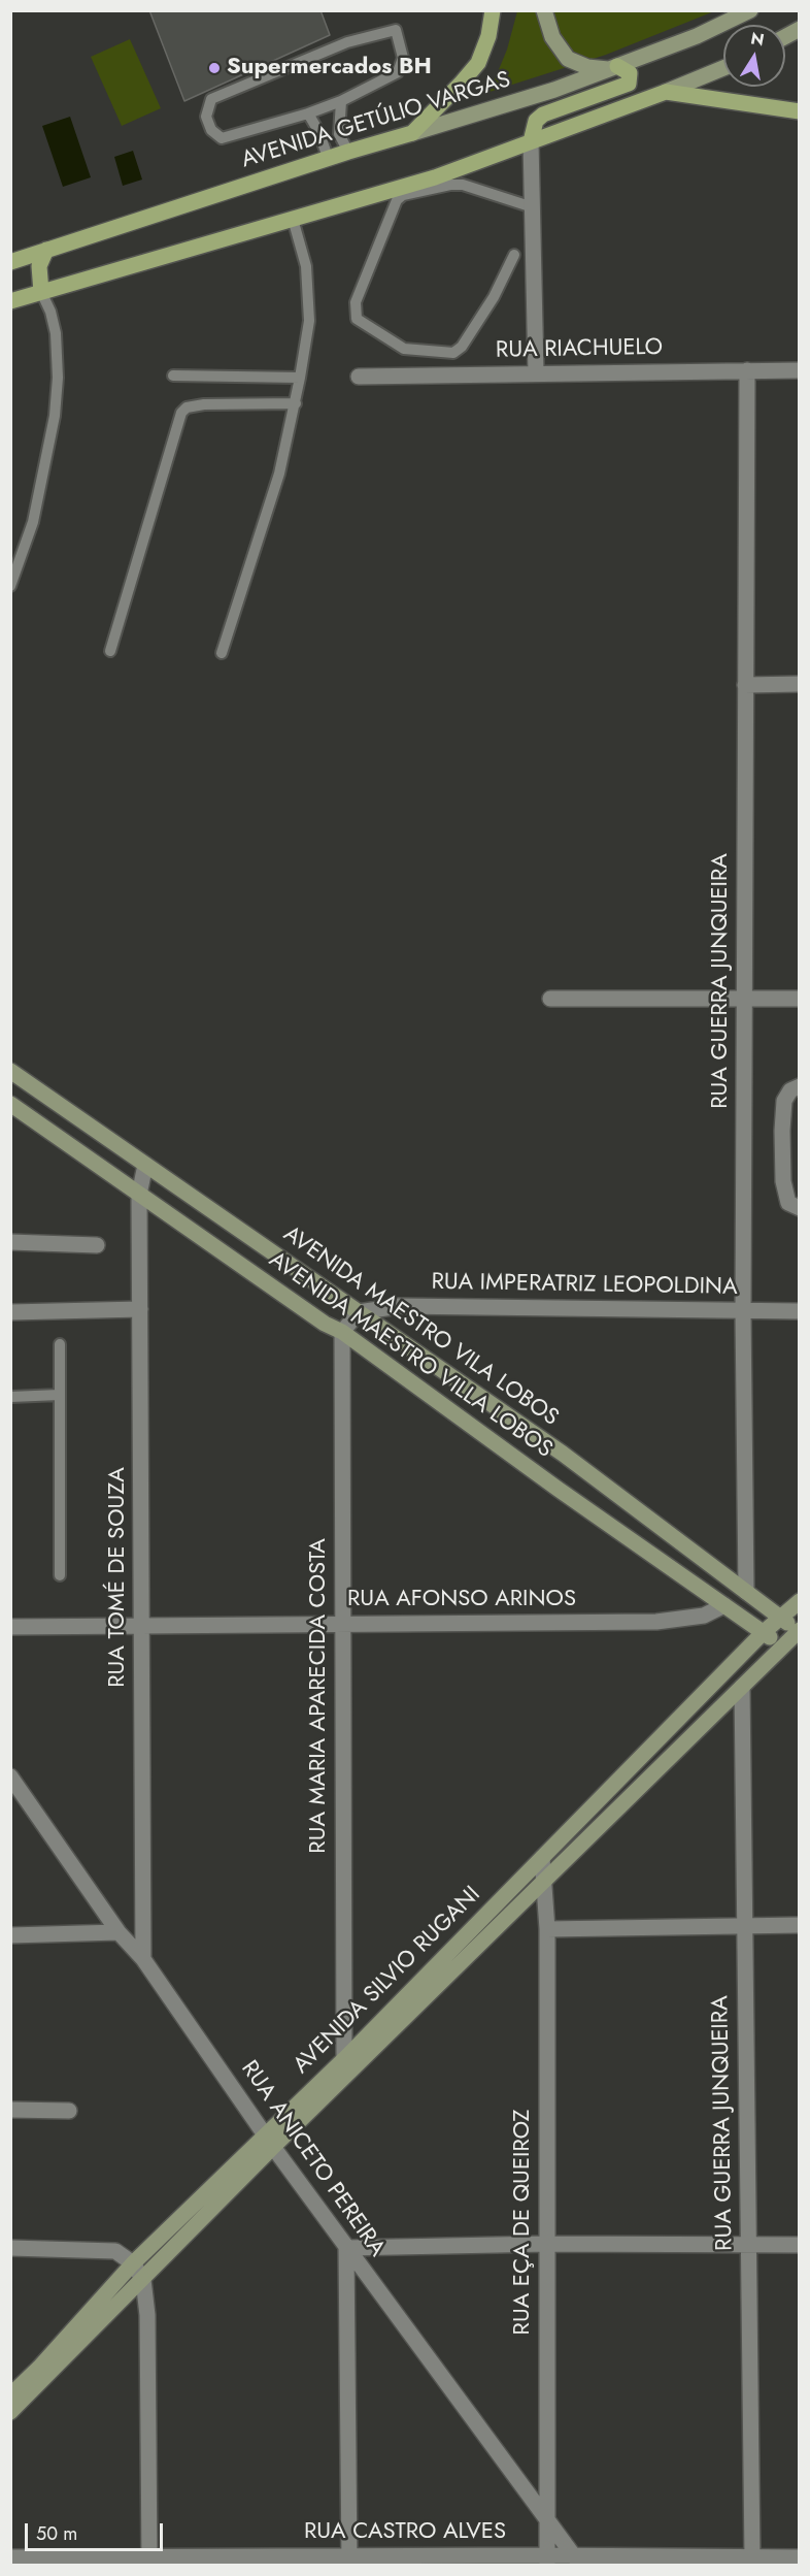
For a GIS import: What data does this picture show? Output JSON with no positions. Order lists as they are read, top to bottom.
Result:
{
  "streets": {
    "main road": ["AVENIDA GETÚLIO VARGAS"],
    "street": [
      "RUA RIACHUELO",
      "RUA GUERRA JUNQUEIRA",
      "RUA IMPERATRIZ LEOPOLDINA",
      "AVENIDA MAESTRO VILA LOBOS",
      "AVENIDA MAESTRO VILLA LOBOS",
      "RUA TOMÉ DE SOUZA",
      "RUA AFONSO ARINOS",
      "RUA MARIA APARECIDA COSTA",
      "AVENIDA SILVIO RUGANI",
      "RUA ANICETO PEREIRA",
      "RUA EÇA DE QUEIROZ",
      "RUA CASTRO ALVES"
    ]
  },
  "crossings": [
    ["RUA RIACHUELO", "RUA GUERRA JUNQUEIRA"],
    ["RUA GUERRA JUNQUEIRA", "RUA IMPERATRIZ LEOPOLDINA"],
    ["RUA GUERRA JUNQUEIRA", "AVENIDA MAESTRO VILA LOBOS"],
    ["RUA GUERRA JUNQUEIRA", "AVENIDA SILVIO RUGANI"],
    ["RUA GUERRA JUNQUEIRA", "RUA CASTRO ALVES"],
    ["RUA IMPERATRIZ LEOPOLDINA", "AVENIDA MAESTRO VILA LOBOS"],
    ["AVENIDA MAESTRO VILA LOBOS", "RUA TOMÉ DE SOUZA"],
    ["AVENIDA MAESTRO VILA LOBOS", "AVENIDA SILVIO RUGANI"],
    ["AVENIDA MAESTRO VILLA LOBOS", "RUA TOMÉ DE SOUZA"],
    ["AVENIDA MAESTRO VILLA LOBOS", "RUA AFONSO ARINOS"],
    ["AVENIDA MAESTRO VILLA LOBOS", "RUA MARIA APARECIDA COSTA"],
    ["AVENIDA MAESTRO VILLA LOBOS", "AVENIDA SILVIO RUGANI"],
    ["RUA TOMÉ DE SOUZA", "RUA AFONSO ARINOS"],
    ["RUA TOMÉ DE SOUZA", "RUA ANICETO PEREIRA"],
    ["RUA AFONSO ARINOS", "RUA MARIA APARECIDA COSTA"],
    ["RUA MARIA APARECIDA COSTA", "AVENIDA SILVIO RUGANI"],
    ["AVENIDA SILVIO RUGANI", "RUA ANICETO PEREIRA"],
    ["AVENIDA SILVIO RUGANI", "RUA EÇA DE QUEIROZ"],
    ["RUA ANICETO PEREIRA", "RUA EÇA DE QUEIROZ"],
    ["RUA ANICETO PEREIRA", "RUA CASTRO ALVES"],
    ["RUA EÇA DE QUEIROZ", "RUA CASTRO ALVES"]
  ],
  "places": ["Supermercados BH"],
  "scale_bar": "50 m",
  "north": "top"
}
